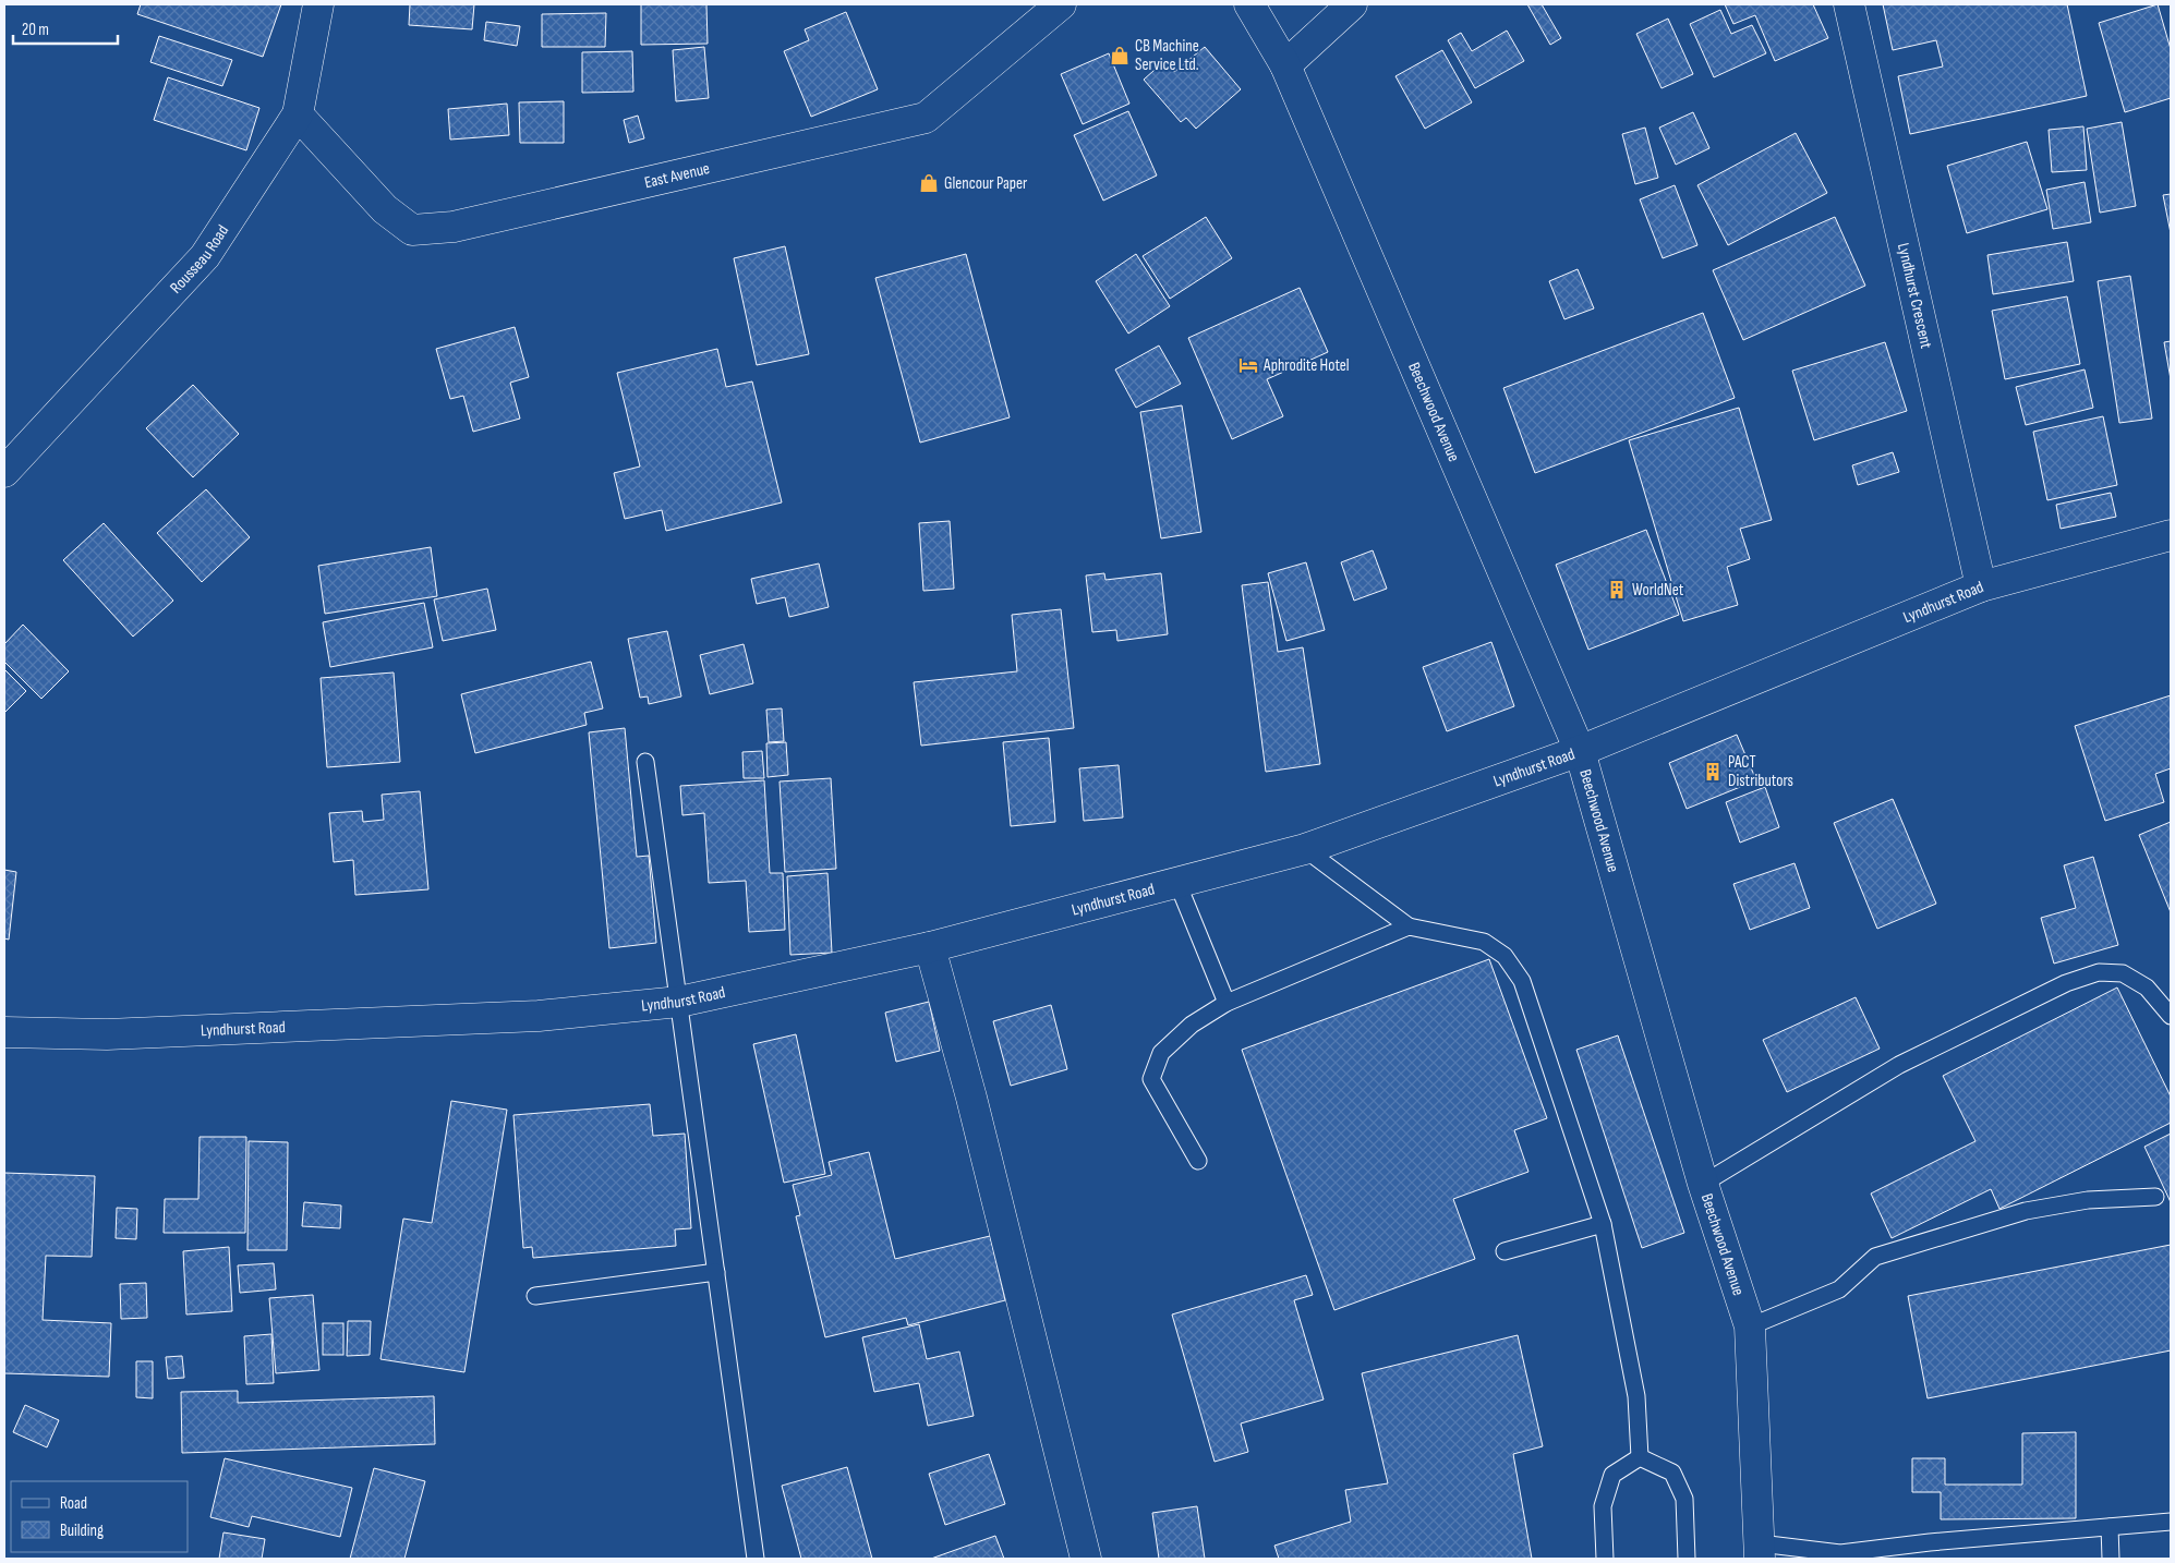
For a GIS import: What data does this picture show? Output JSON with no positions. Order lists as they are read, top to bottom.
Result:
{
  "streets": {
    "street": [
      "East Avenue",
      "Rousseau Road",
      "Lyndhurst Crescent",
      "Beechwood Avenue",
      "Lyndhurst Road"
    ]
  },
  "crossings": [
    ["East Avenue", "Rousseau Road"],
    ["Lyndhurst Crescent", "Lyndhurst Road"],
    ["Beechwood Avenue", "Lyndhurst Road"]
  ],
  "places": {
    "shop": ["CB Machine Service Ltd.", "Glencour Paper"],
    "hotel": ["Aphrodite Hotel"],
    "building": ["WorldNet", "PACT Distributors"]
  },
  "legend": ["Road", "Building"],
  "scale_bar": "20 m"
}
